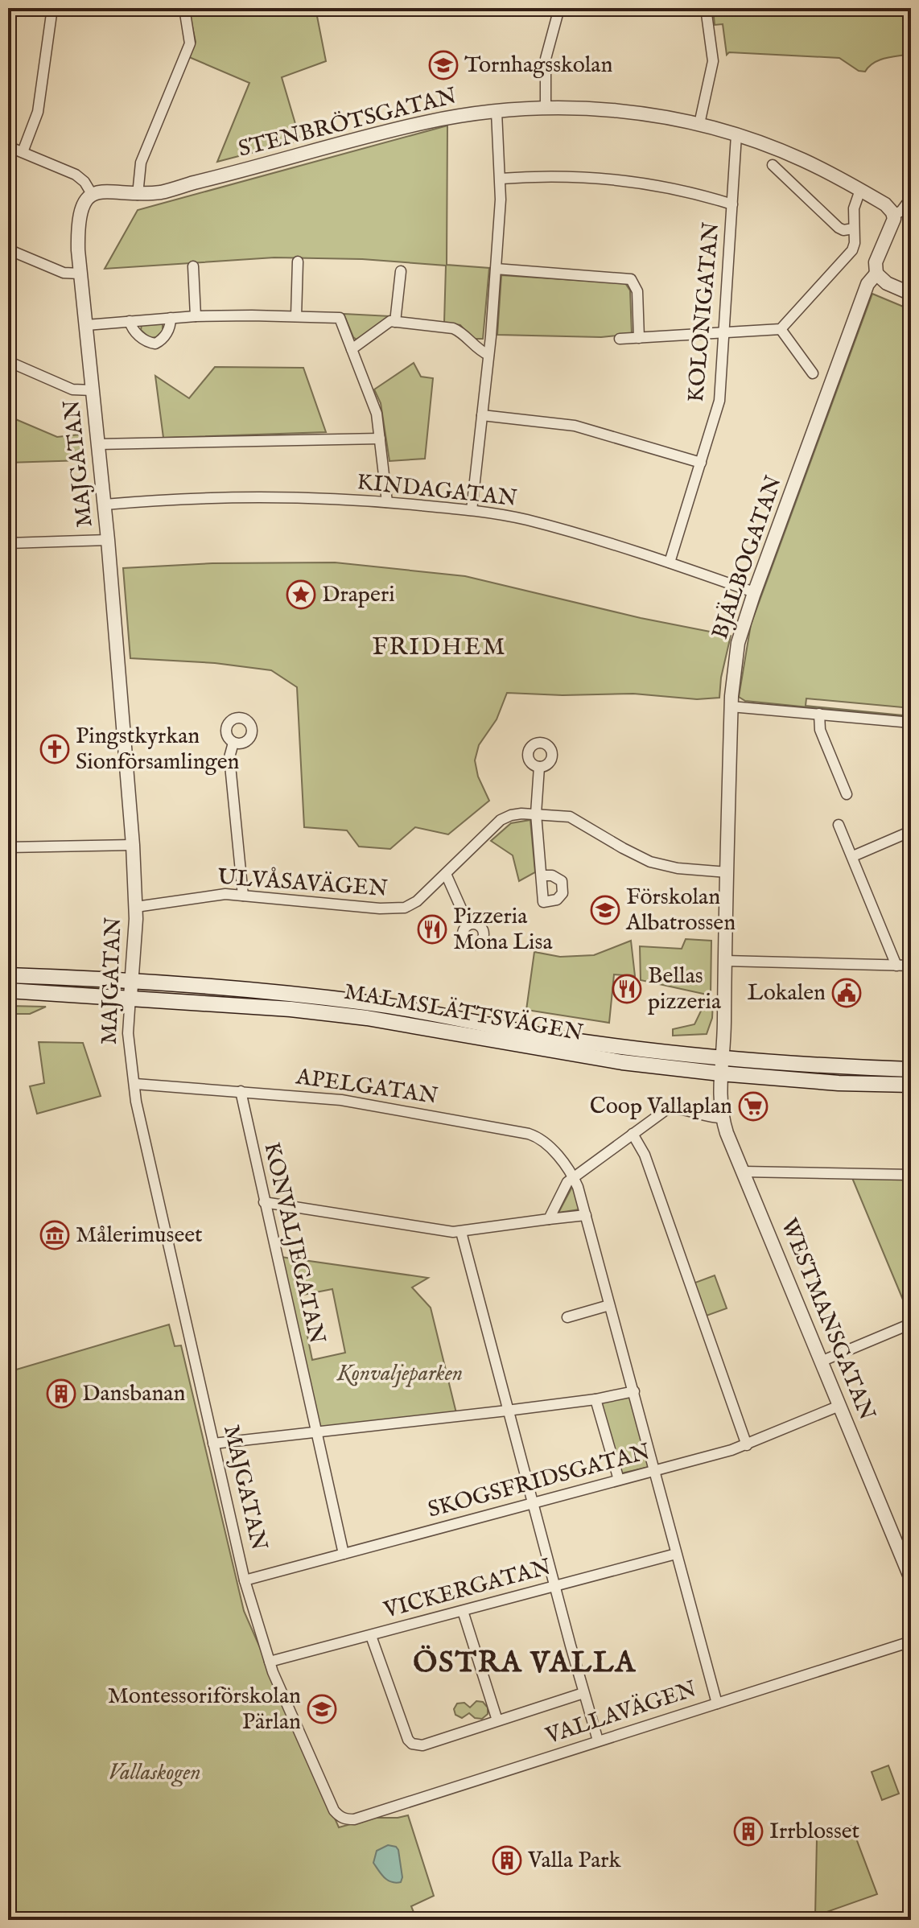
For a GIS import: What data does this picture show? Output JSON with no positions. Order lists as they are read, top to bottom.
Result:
{
  "streets": {
    "main road": ["MALMSLÄTTSVÄGEN"],
    "street": [
      "STENBRÖTSGATAN",
      "KOLONIGATAN",
      "MAJGATAN",
      "KINDAGATAN",
      "BJÄLBOGATAN",
      "ULVÅSAVÄGEN",
      "APELGATAN",
      "KONVALJEGATAN",
      "WESTMANSGATAN",
      "SKOGSFRIDSGATAN",
      "VICKERGATAN",
      "VALLAVÄGEN"
    ]
  },
  "crossings": [
    ["STENBRÖTSGATAN", "KOLONIGATAN"],
    ["STENBRÖTSGATAN", "MAJGATAN"],
    ["STENBRÖTSGATAN", "BJÄLBOGATAN"],
    ["KOLONIGATAN", "KINDAGATAN"],
    ["MAJGATAN", "KINDAGATAN"],
    ["MAJGATAN", "ULVÅSAVÄGEN"],
    ["MAJGATAN", "MALMSLÄTTSVÄGEN"],
    ["MAJGATAN", "APELGATAN"],
    ["MAJGATAN", "SKOGSFRIDSGATAN"],
    ["MAJGATAN", "VICKERGATAN"],
    ["MAJGATAN", "VALLAVÄGEN"],
    ["KINDAGATAN", "BJÄLBOGATAN"],
    ["BJÄLBOGATAN", "ULVÅSAVÄGEN"],
    ["BJÄLBOGATAN", "MALMSLÄTTSVÄGEN"],
    ["BJÄLBOGATAN", "WESTMANSGATAN"],
    ["MALMSLÄTTSVÄGEN", "WESTMANSGATAN"],
    ["APELGATAN", "KONVALJEGATAN"],
    ["APELGATAN", "SKOGSFRIDSGATAN"],
    ["APELGATAN", "VICKERGATAN"],
    ["APELGATAN", "VALLAVÄGEN"],
    ["KONVALJEGATAN", "SKOGSFRIDSGATAN"],
    ["WESTMANSGATAN", "SKOGSFRIDSGATAN"]
  ],
  "districts": ["FRIDHEM", "ÖSTRA VALLA"],
  "parks": ["Konvaljeparken", "Vallaskogen"],
  "places": {
    "school or university": ["Tornhagsskolan", "Förskolan Albatrossen", "Montessoriförskolan Pärlan"],
    "place": ["Draperi"],
    "church": ["Pingstkyrkan Sionförsamlingen"],
    "restaurant": ["Pizzeria Mona Lisa", "Bellas pizzeria"],
    "public building": ["Lokalen"],
    "supermarket": ["Coop Vallaplan"],
    "museum": ["Målerimuseet"],
    "building": ["Dansbanan", "Irrblosset", "Valla Park"]
  }
}
